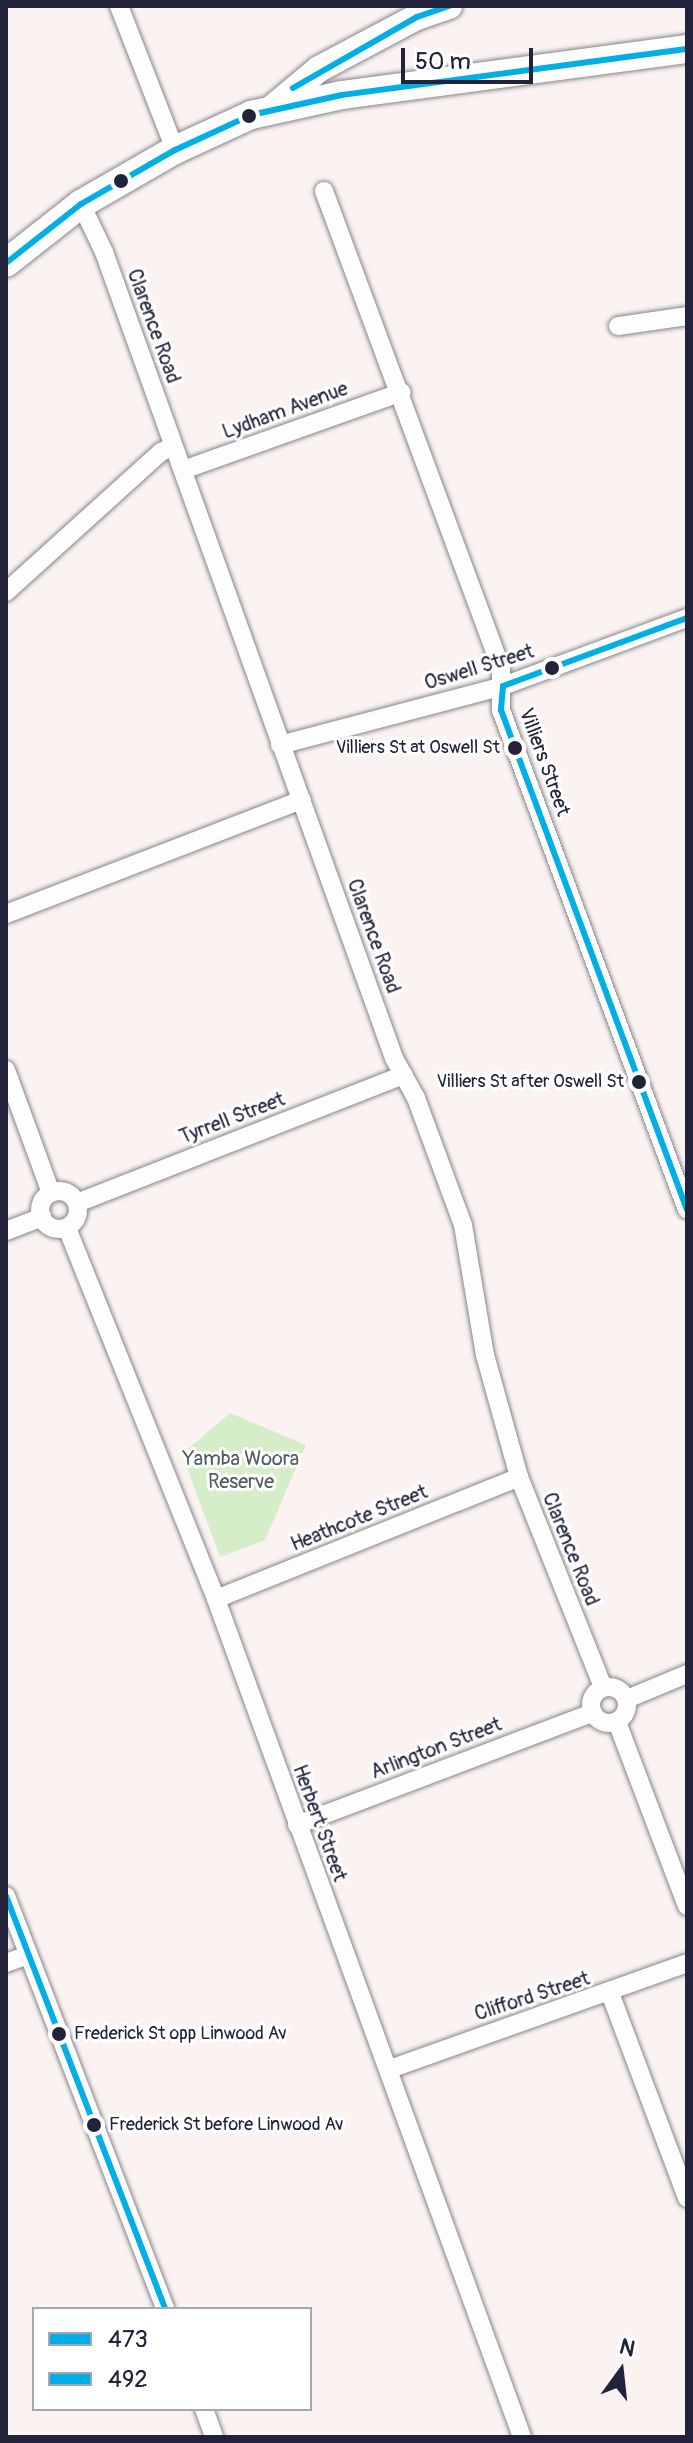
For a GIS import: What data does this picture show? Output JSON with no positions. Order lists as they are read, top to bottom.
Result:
{
  "streets": {
    "street": [
      "Clarence Road",
      "Lydham Avenue",
      "Oswell Street",
      "Villiers Street",
      "Tyrrell Street",
      "Heathcote Street",
      "Arlington Street",
      "Herbert Street",
      "Clifford Street"
    ]
  },
  "crossings": [
    ["Clarence Road", "Lydham Avenue"],
    ["Clarence Road", "Oswell Street"],
    ["Clarence Road", "Tyrrell Street"],
    ["Clarence Road", "Heathcote Street"],
    ["Clarence Road", "Arlington Street"],
    ["Lydham Avenue", "Villiers Street"],
    ["Oswell Street", "Villiers Street"],
    ["Tyrrell Street", "Herbert Street"],
    ["Heathcote Street", "Herbert Street"],
    ["Arlington Street", "Herbert Street"],
    ["Herbert Street", "Clifford Street"]
  ],
  "parks": ["Yamba Woora Reserve"],
  "places": [
    "Villiers St at Oswell St",
    "Villiers St after Oswell St",
    "Frederick St opp Linwood Av",
    "Frederick St before Linwood Av"
  ],
  "lines": ["transit line 473", "transit line 492"],
  "legend": ["473", "492"],
  "scale_bar": "50 m",
  "north": "top"
}
